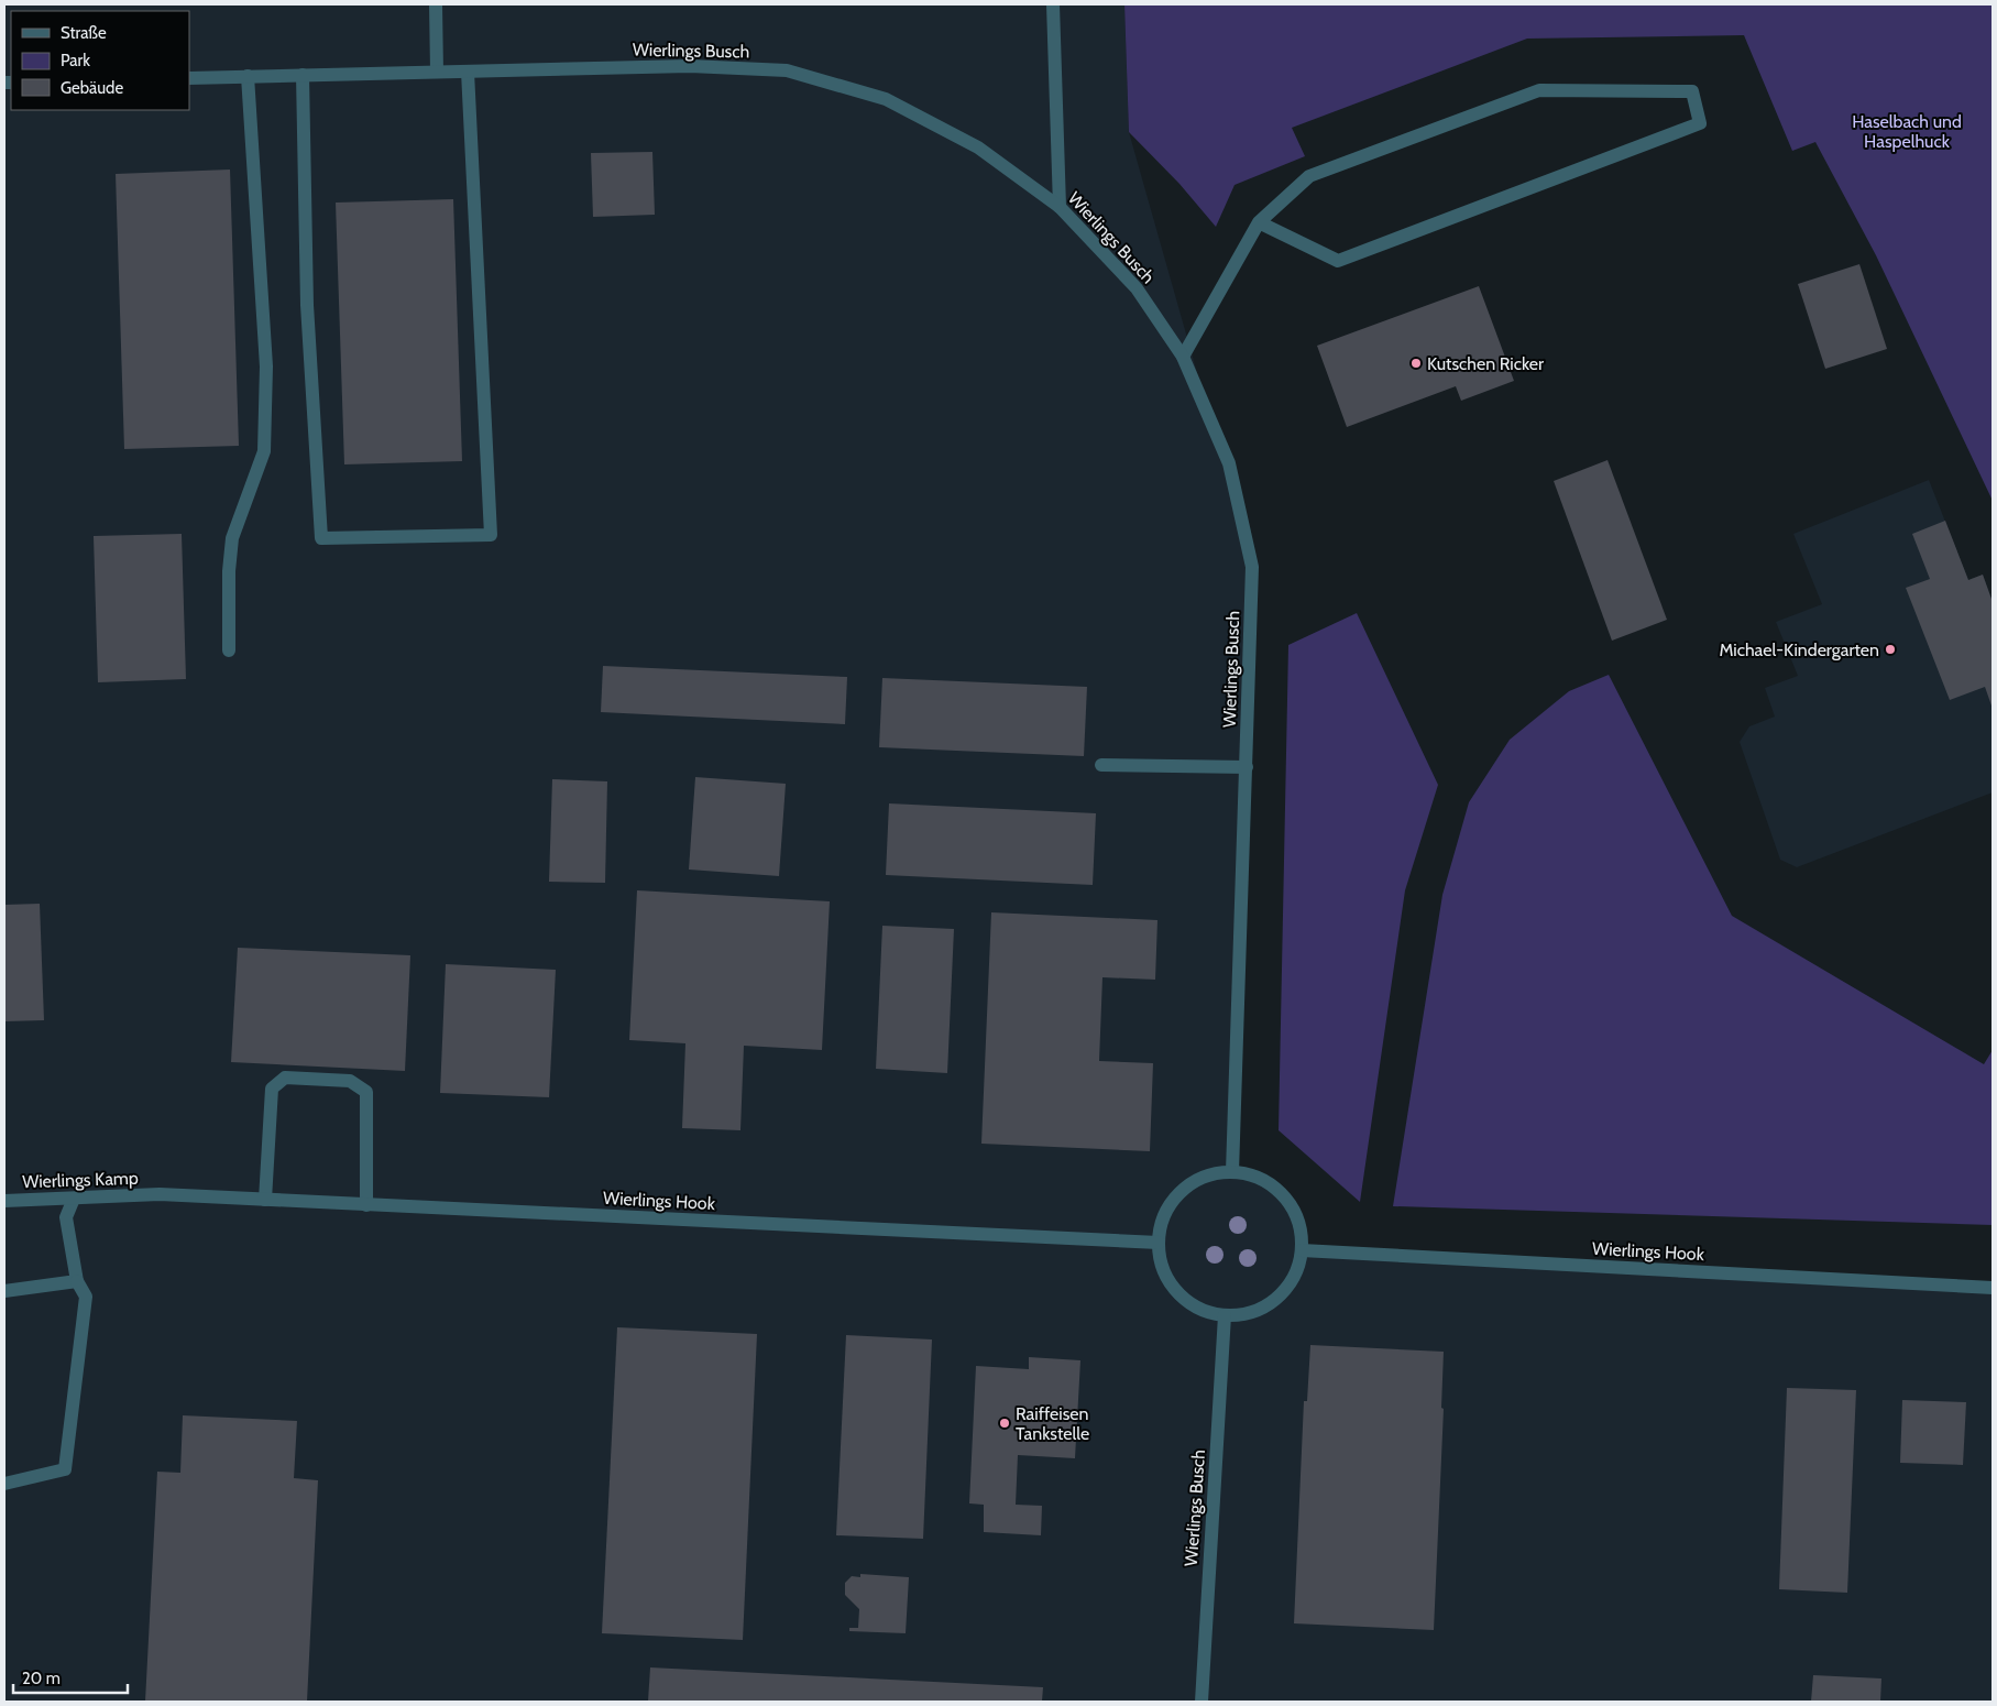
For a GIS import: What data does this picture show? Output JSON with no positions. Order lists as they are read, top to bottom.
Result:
{
  "streets": {
    "street": ["Wierlings Busch", "Wierlings Kamp", "Wierlings Hook"]
  },
  "crossings": [
    ["Wierlings Busch", "Wierlings Hook"],
    ["Wierlings Kamp", "Wierlings Hook"]
  ],
  "parks": ["Haselbach und Haspelhuck"],
  "places": ["Kutschen Ricker", "Michael-Kindergarten", "Raiffeisen Tankstelle"],
  "legend": ["Straße", "Park", "Gebäude"],
  "scale_bar": "20 m"
}
